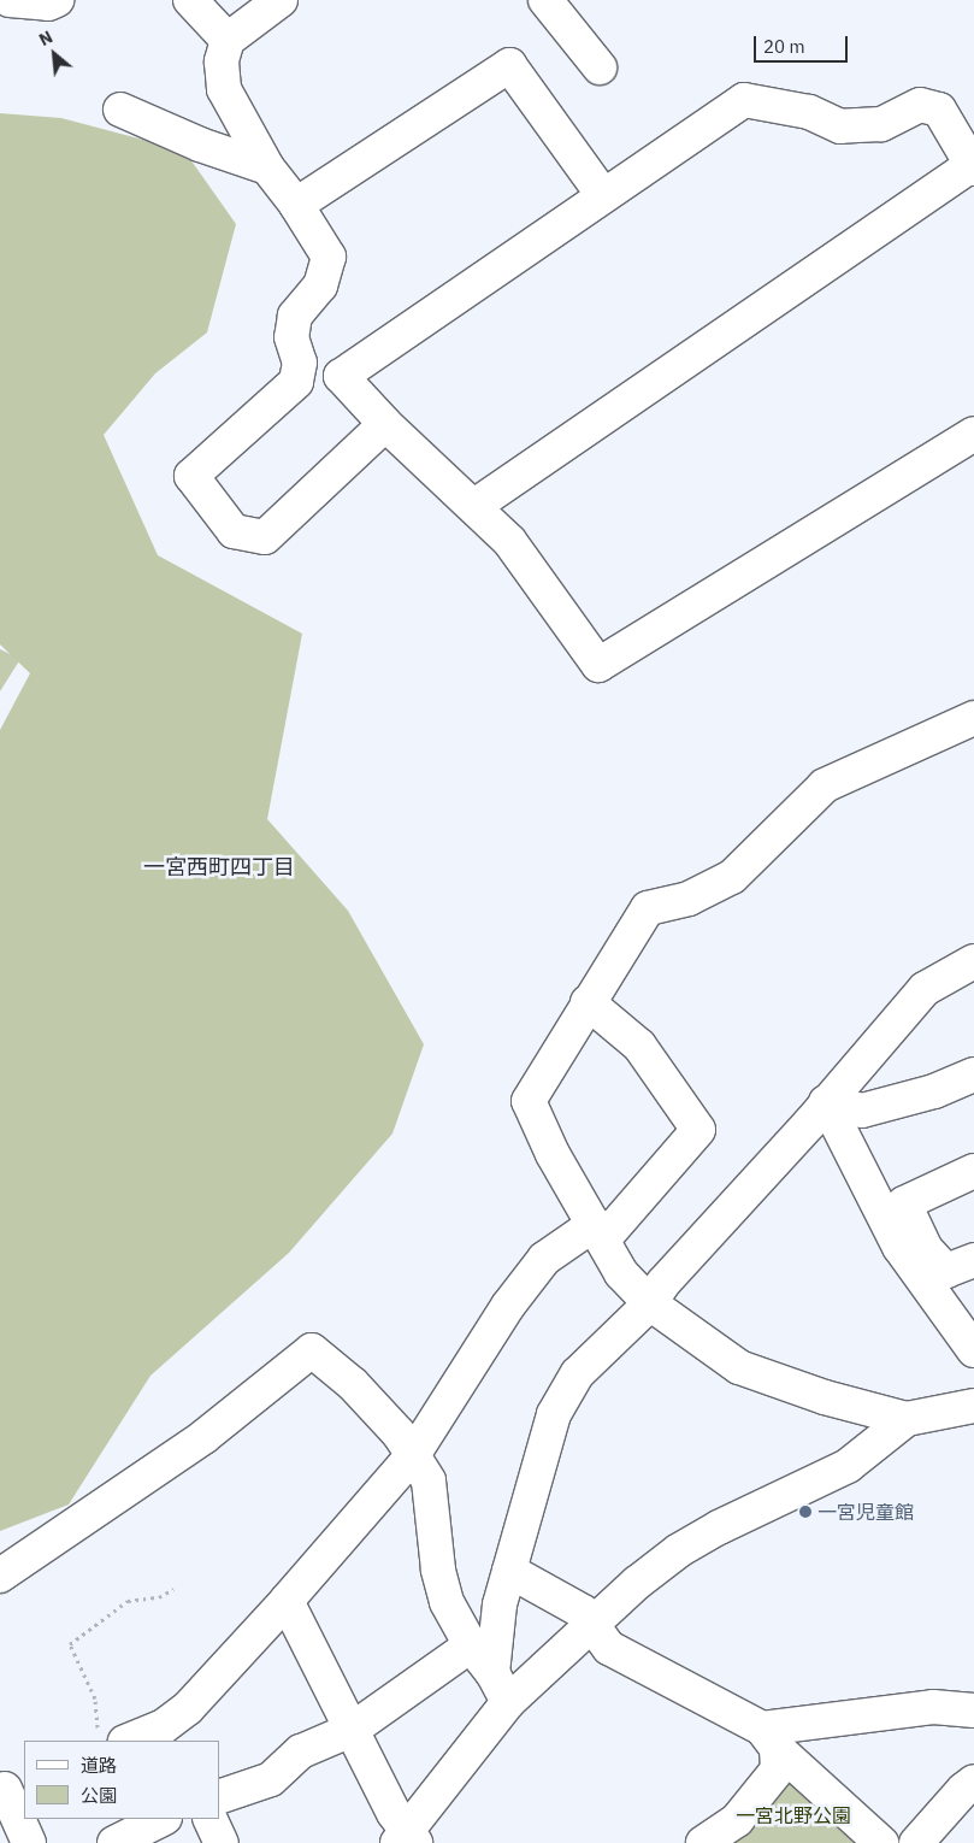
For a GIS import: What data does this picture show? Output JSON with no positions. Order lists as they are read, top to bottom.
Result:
{
  "districts": ["一宮西町四丁目"],
  "parks": ["一宮北野公園"],
  "places": ["一宮児童館"],
  "legend": ["道路", "公園"],
  "scale_bar": "20 m",
  "north": "top left"
}
